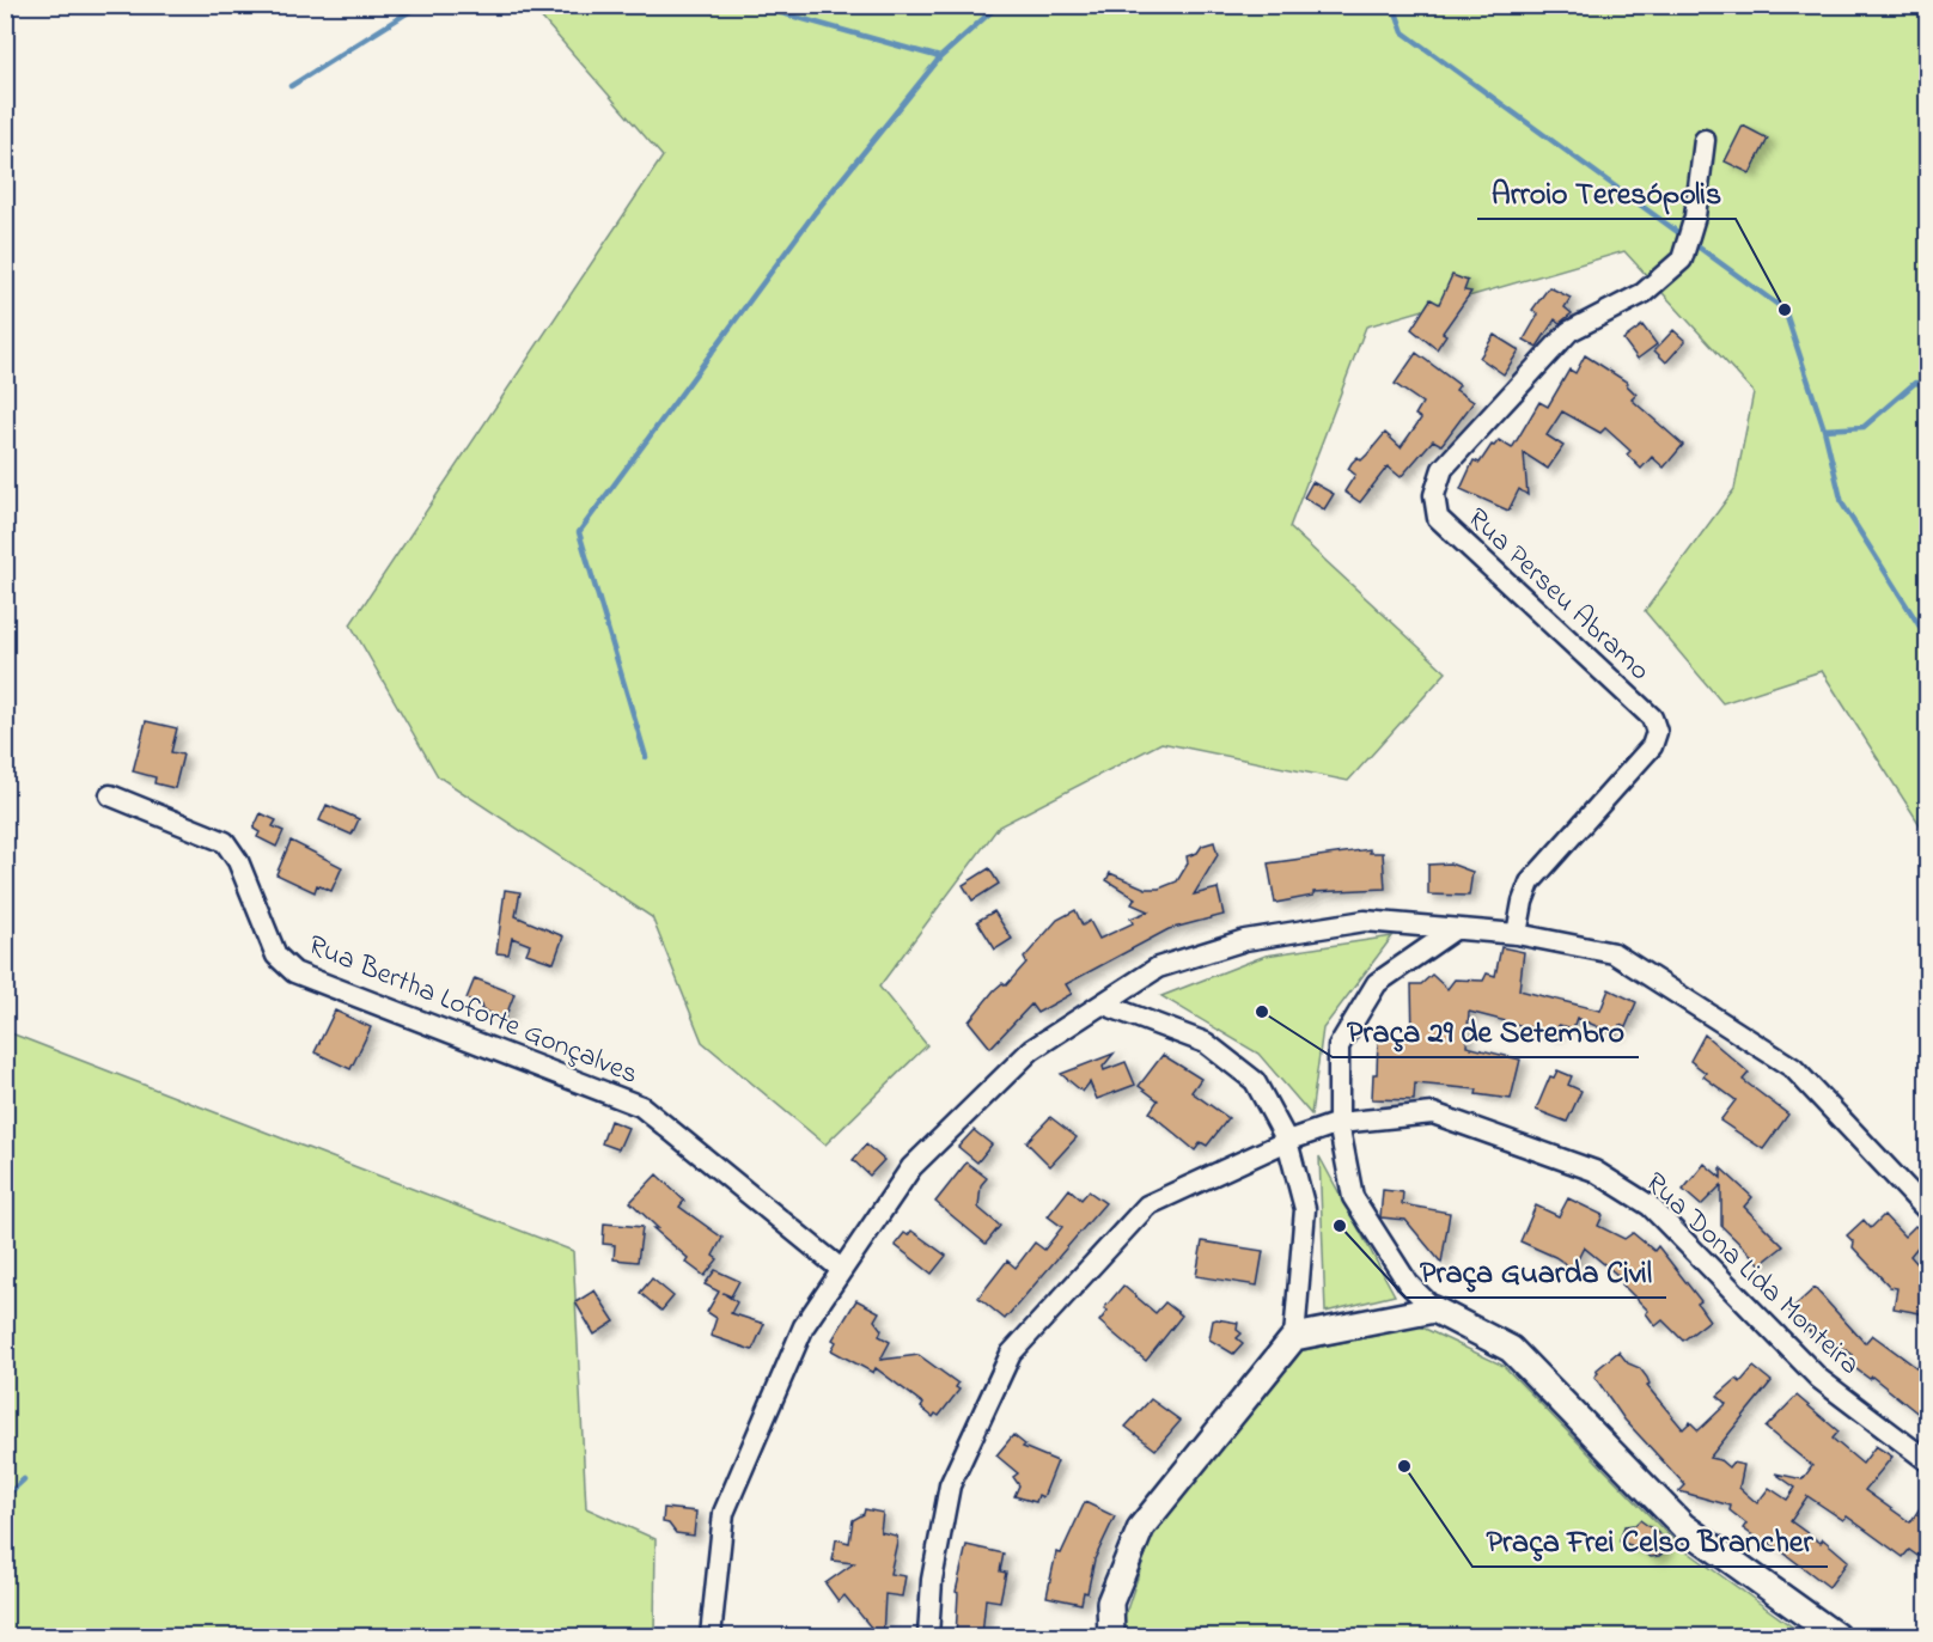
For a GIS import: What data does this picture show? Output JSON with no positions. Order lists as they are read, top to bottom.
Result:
{
  "streets": {
    "street": ["Rua Perseu Abramo", "Rua Bertha Loforte Gonçalves", "Rua Dona Lida Monteira"]
  },
  "places": [
    "Arroio Teresópolis",
    "Praça 29 de Setembro",
    "Praça Guarda Civil",
    "Praça Frei Celso Brancher"
  ]
}
